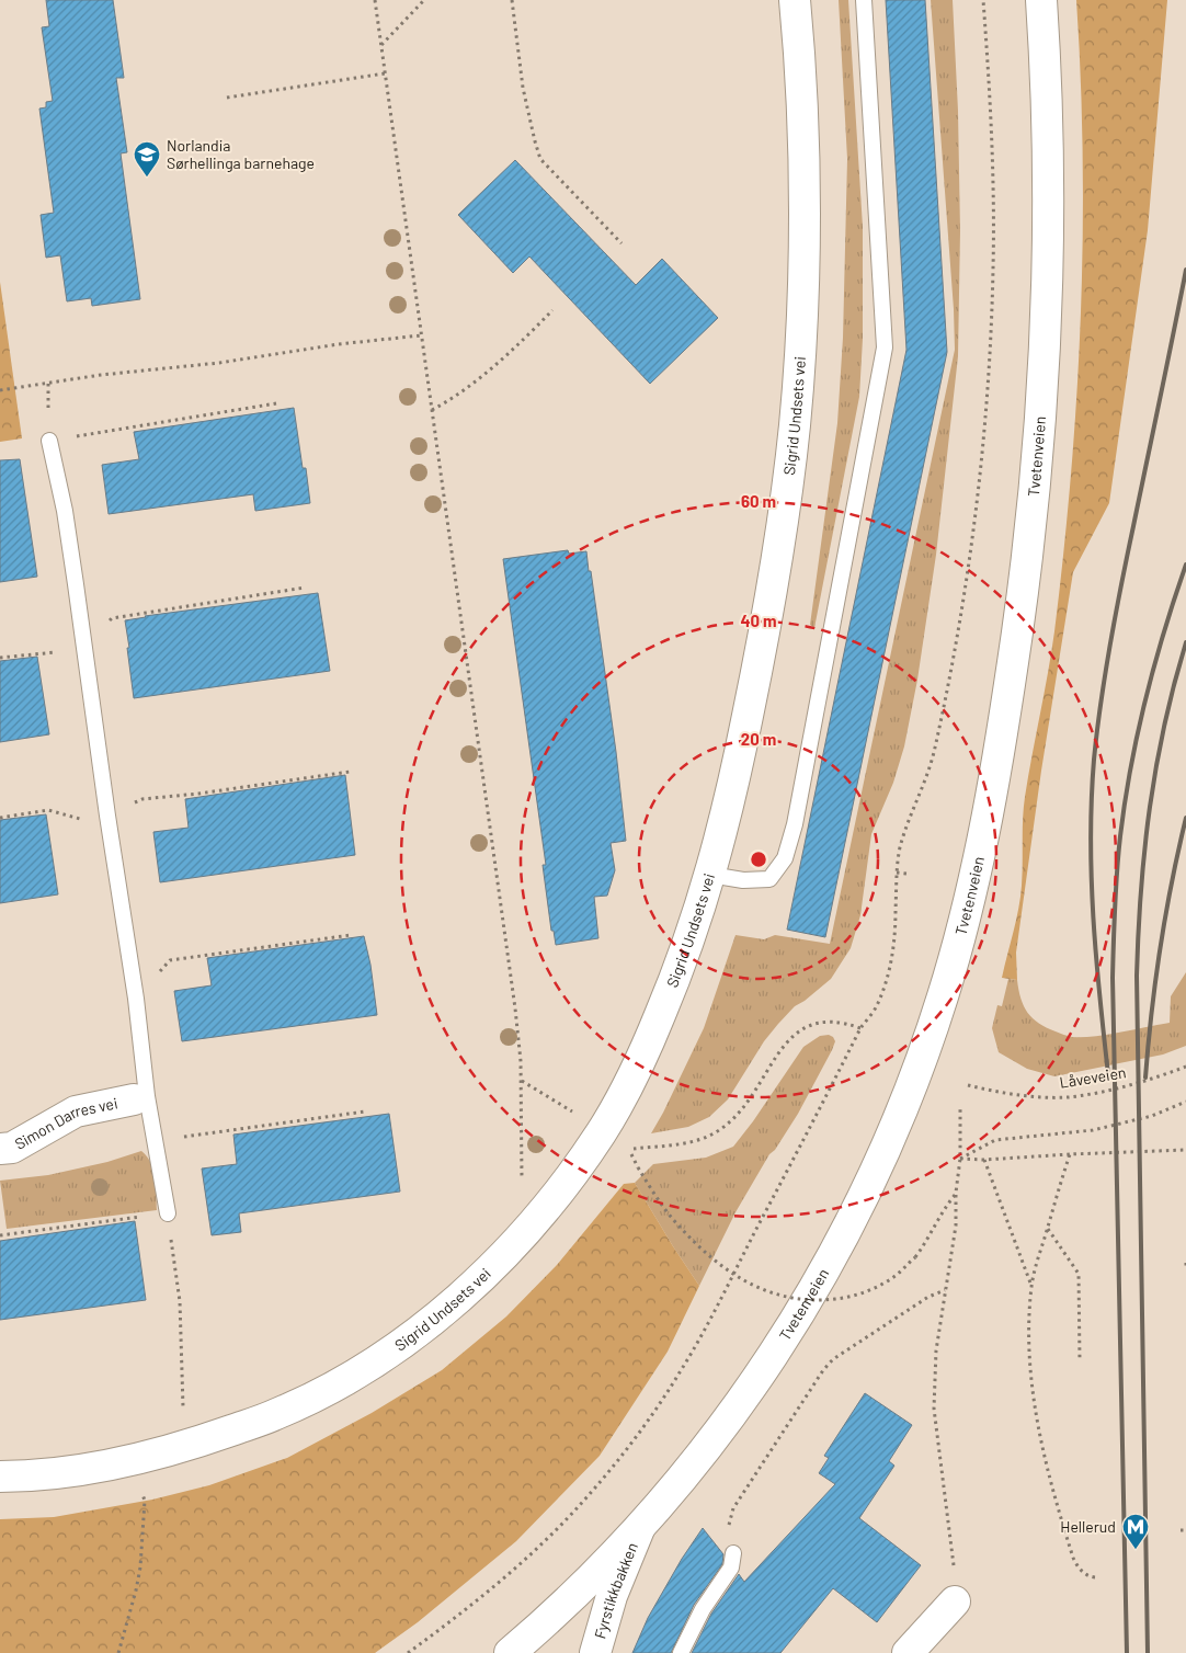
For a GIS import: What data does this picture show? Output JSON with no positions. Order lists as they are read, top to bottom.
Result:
{
  "streets": {
    "street": [
      "Sigrid Undsets vei",
      "Tvetenveien",
      "Simon Darres vei",
      "Fyrstikkbakken"
    ],
    "path": ["Låveveien"]
  },
  "crossings": [
    ["Tvetenveien", "Fyrstikkbakken"]
  ],
  "places": {
    "school or university": ["Norlandia Sørhellinga barnehage"],
    "metro station": ["Hellerud"]
  },
  "rings": ["60 m", "40 m", "20 m"]
}
